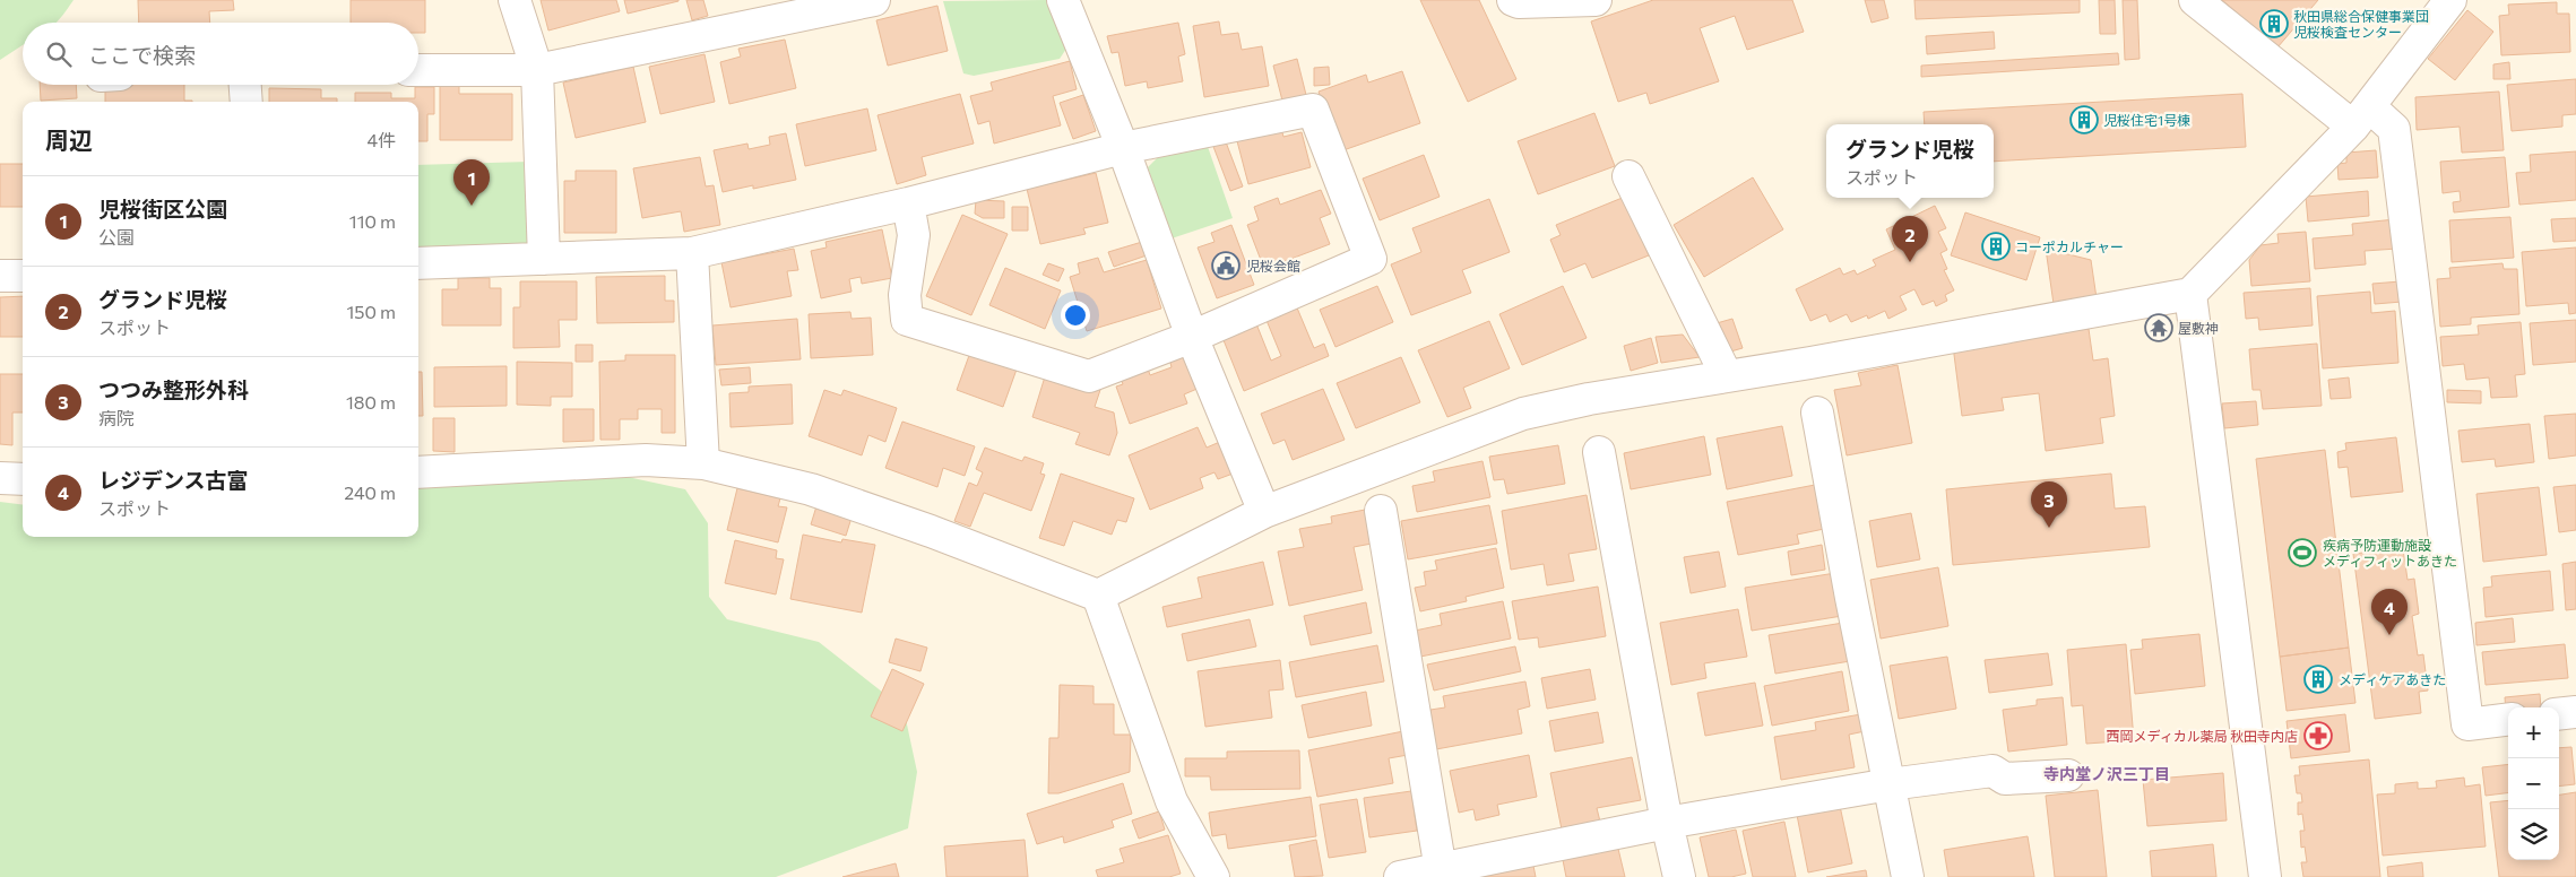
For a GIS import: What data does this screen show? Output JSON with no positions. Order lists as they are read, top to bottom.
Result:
{
  "districts": ["寺内堂ノ沢三丁目"],
  "places": {
    "building": [
      "秋田県総合保健事業団 児桜検査センター",
      "児桜住宅1号棟",
      "コーポカルチャー",
      "メディケアあきた"
    ],
    "public building": ["児桜会館"],
    "temple": ["屋敷神"],
    "sports": ["疾病予防運動施設 メディフィットあきた"],
    "pharmacy": ["西岡メディカル薬局 秋田寺内店"]
  },
  "page": {
    "search": "ここで検索",
    "heading": ["周辺", "4件"],
    "popup": ["グランド児桜", "スポット"],
    "pins": [
      "1",
      "2",
      "3",
      "4"
    ],
    "list": [
      {
        "mark": "1",
        "name": "児桜街区公園",
        "note": "公園",
        "value": "110 m"
      },
      {
        "mark": "2",
        "name": "グランド児桜",
        "note": "スポット",
        "value": "150 m"
      },
      {
        "mark": "3",
        "name": "つつみ整形外科",
        "note": "病院",
        "value": "180 m"
      },
      {
        "mark": "4",
        "name": "レジデンス古富",
        "note": "スポット",
        "value": "240 m"
      }
    ],
    "map_buttons": ["+", "−"]
  }
}
